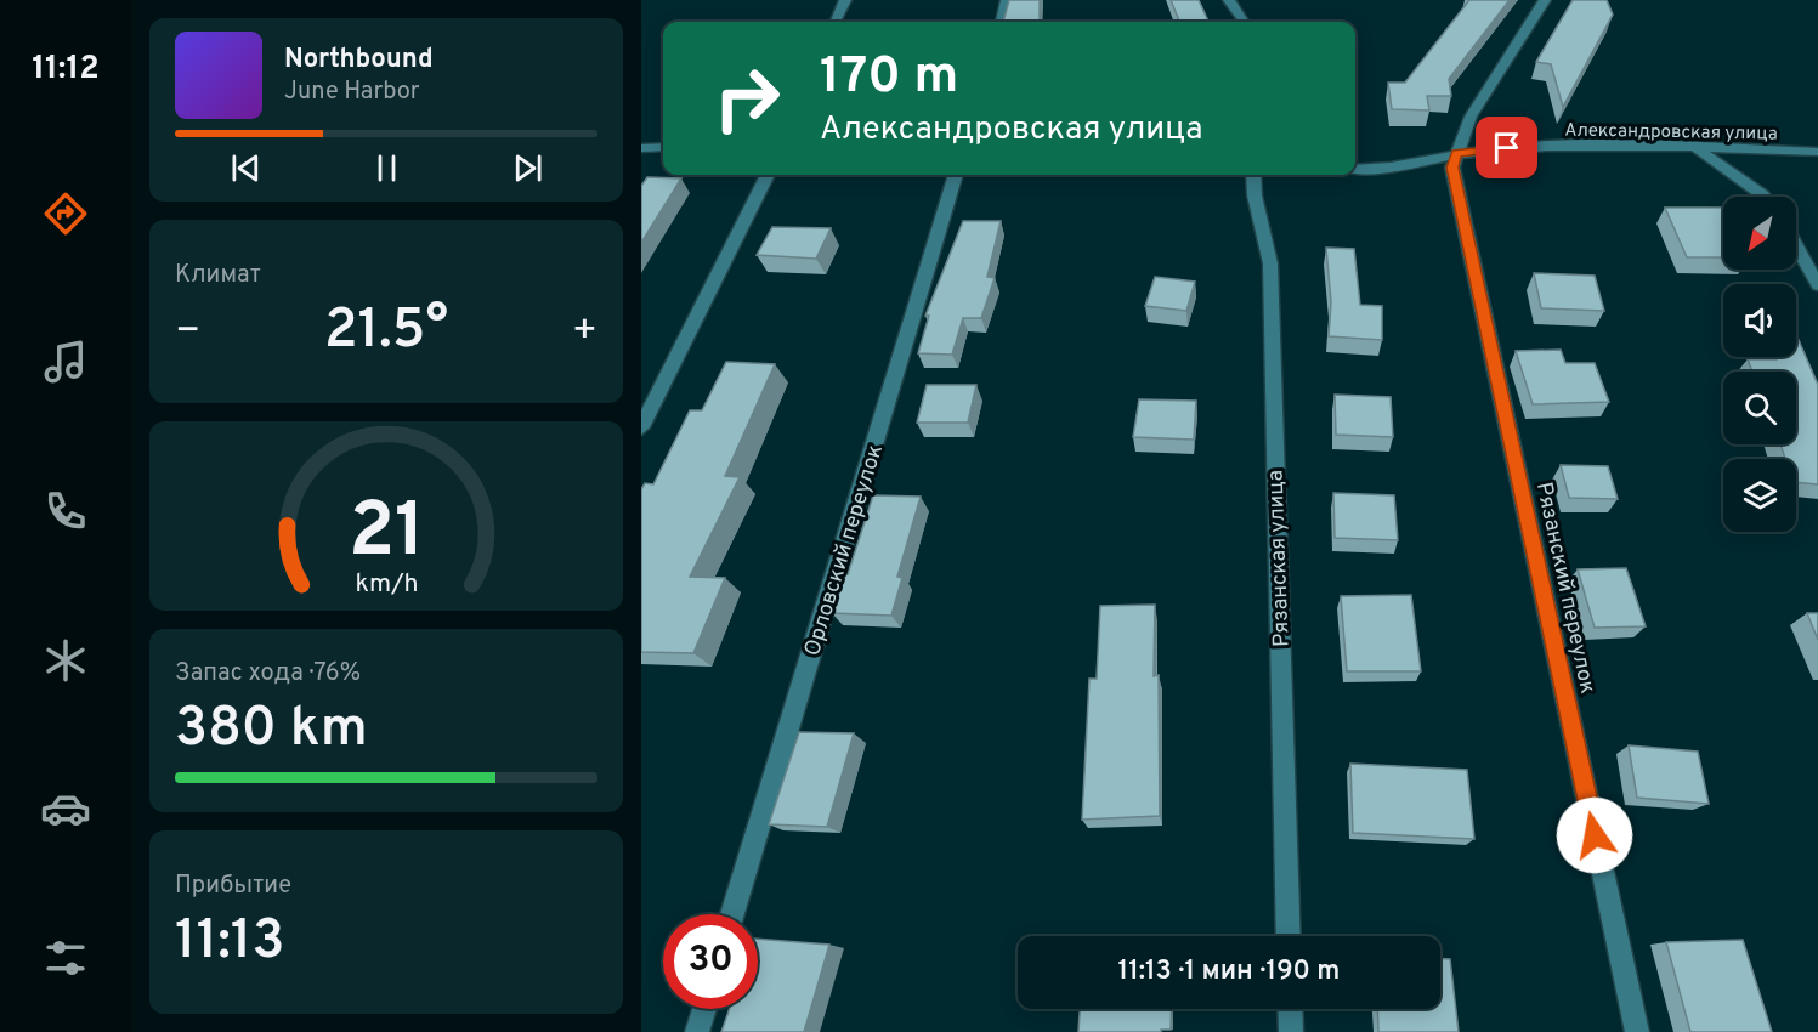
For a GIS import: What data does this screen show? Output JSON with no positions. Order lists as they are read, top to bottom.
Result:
{
  "streets": {
    "street": [
      "Александровская улица",
      "Орловский переулок",
      "Рязанская улица",
      "Рязанский переулок"
    ]
  },
  "crossings": [
    ["Александровская улица", "Рязанский переулок"]
  ],
  "north": "bottom left",
  "page": {
    "tabs": "11:12",
    "turn": ["170 m", "Александровская улица"],
    "song": ["Northbound", "June Harbor"],
    "tile": [
      "Климат",
      ["Запас хода · 76%", "380 km"],
      ["Прибытие", "11:13"]
    ],
    "heat": ["−", "21.5°", "+"],
    "limit": "30",
    "trip": "11:13 · 1 мин · 190 m",
    "gauge": ["21", "km/h"]
  }
}
